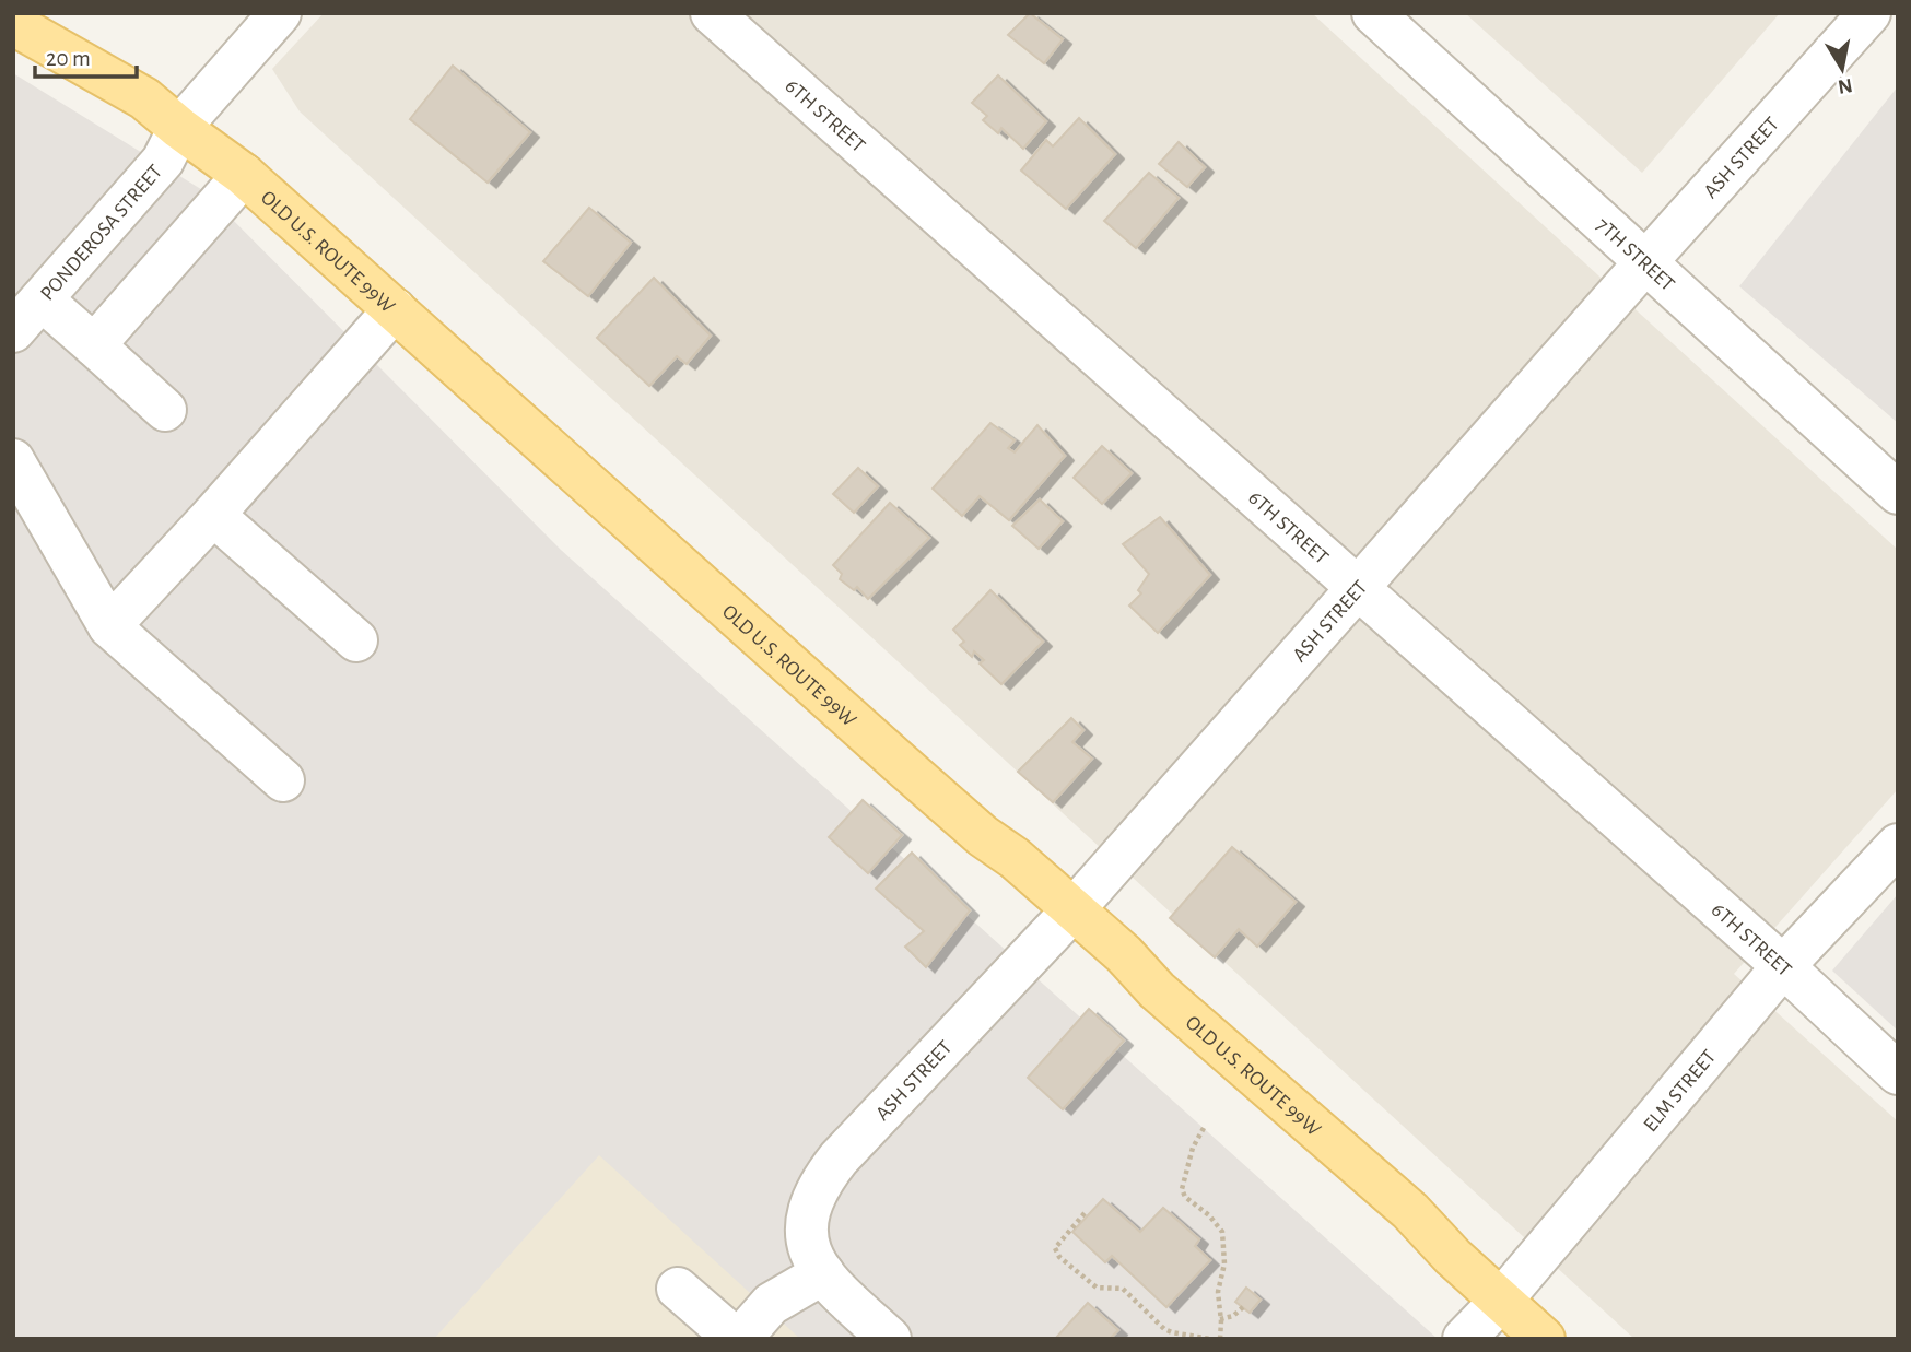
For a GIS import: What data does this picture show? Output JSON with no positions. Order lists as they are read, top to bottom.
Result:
{
  "streets": {
    "main road": ["OLD U.S. ROUTE 99W"],
    "street": [
      "6TH STREET",
      "ASH STREET",
      "PONDEROSA STREET",
      "7TH STREET",
      "ELM STREET"
    ]
  },
  "crossings": [
    ["6TH STREET", "ASH STREET"],
    ["6TH STREET", "ELM STREET"],
    ["ASH STREET", "OLD U.S. ROUTE 99W"],
    ["ASH STREET", "7TH STREET"],
    ["PONDEROSA STREET", "OLD U.S. ROUTE 99W"],
    ["OLD U.S. ROUTE 99W", "ELM STREET"]
  ],
  "scale_bar": "20 m",
  "north": "bottom"
}
